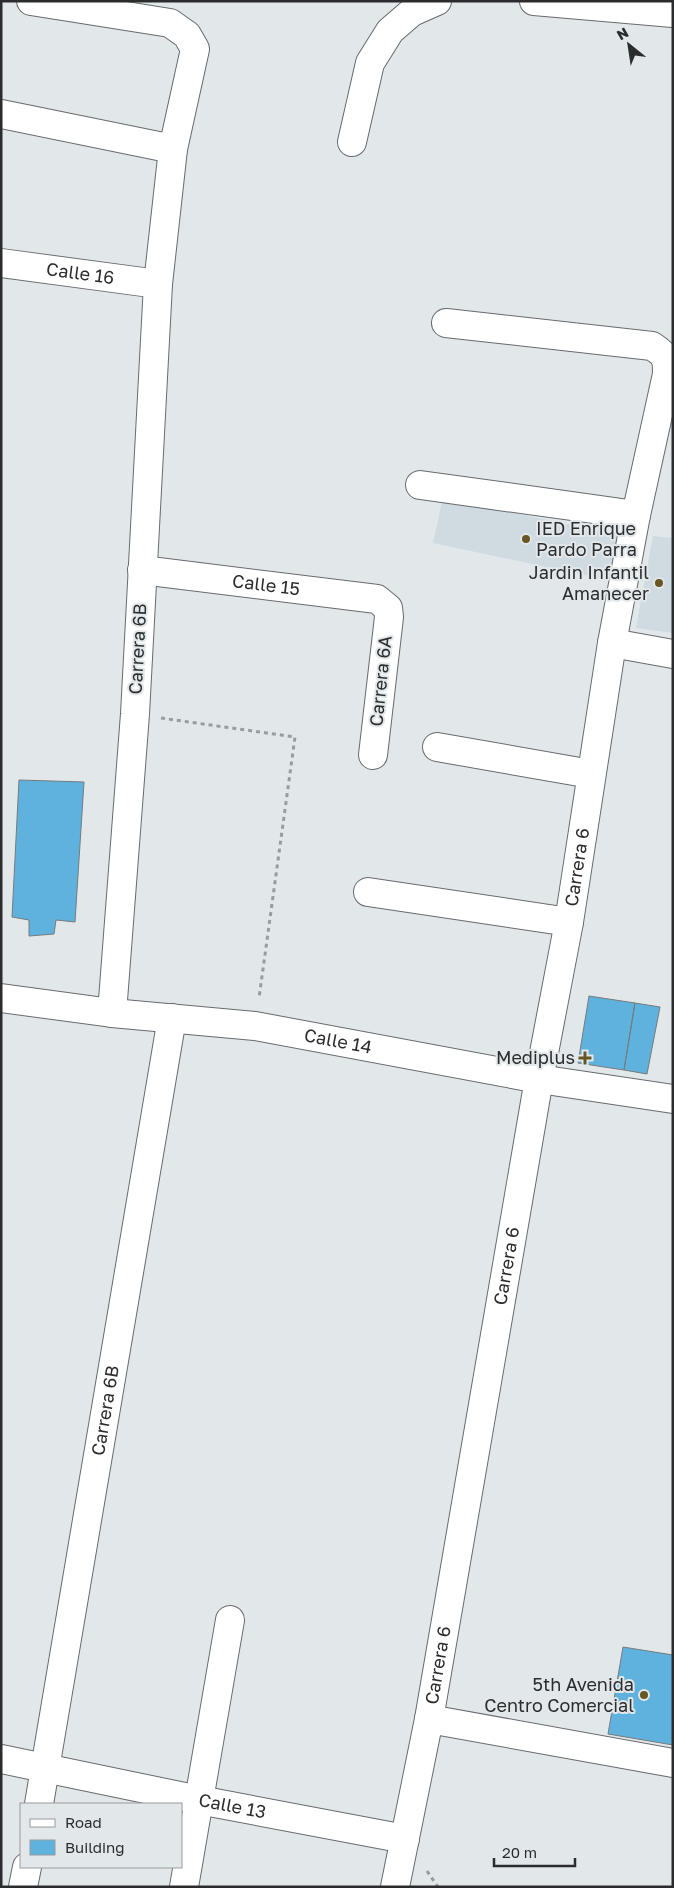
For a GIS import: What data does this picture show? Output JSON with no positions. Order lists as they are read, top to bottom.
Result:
{
  "streets": {
    "street": [
      "Calle 16",
      "Calle 15",
      "Carrera 6B",
      "Carrera 6A",
      "Carrera 6",
      "Calle 14",
      "Calle 13"
    ]
  },
  "crossings": [
    ["Calle 16", "Carrera 6B"],
    ["Calle 15", "Carrera 6B"],
    ["Calle 15", "Carrera 6A"],
    ["Carrera 6B", "Calle 14"],
    ["Carrera 6B", "Calle 13"],
    ["Carrera 6", "Calle 14"],
    ["Carrera 6", "Calle 13"]
  ],
  "places": {
    "other": ["IED Enrique Pardo Parra", "Jardin Infantil Amanecer", "5th Avenida Centro Comercial"],
    "health": ["Mediplus"]
  },
  "legend": ["Road", "Building"],
  "scale_bar": "20 m",
  "north": "top left"
}
